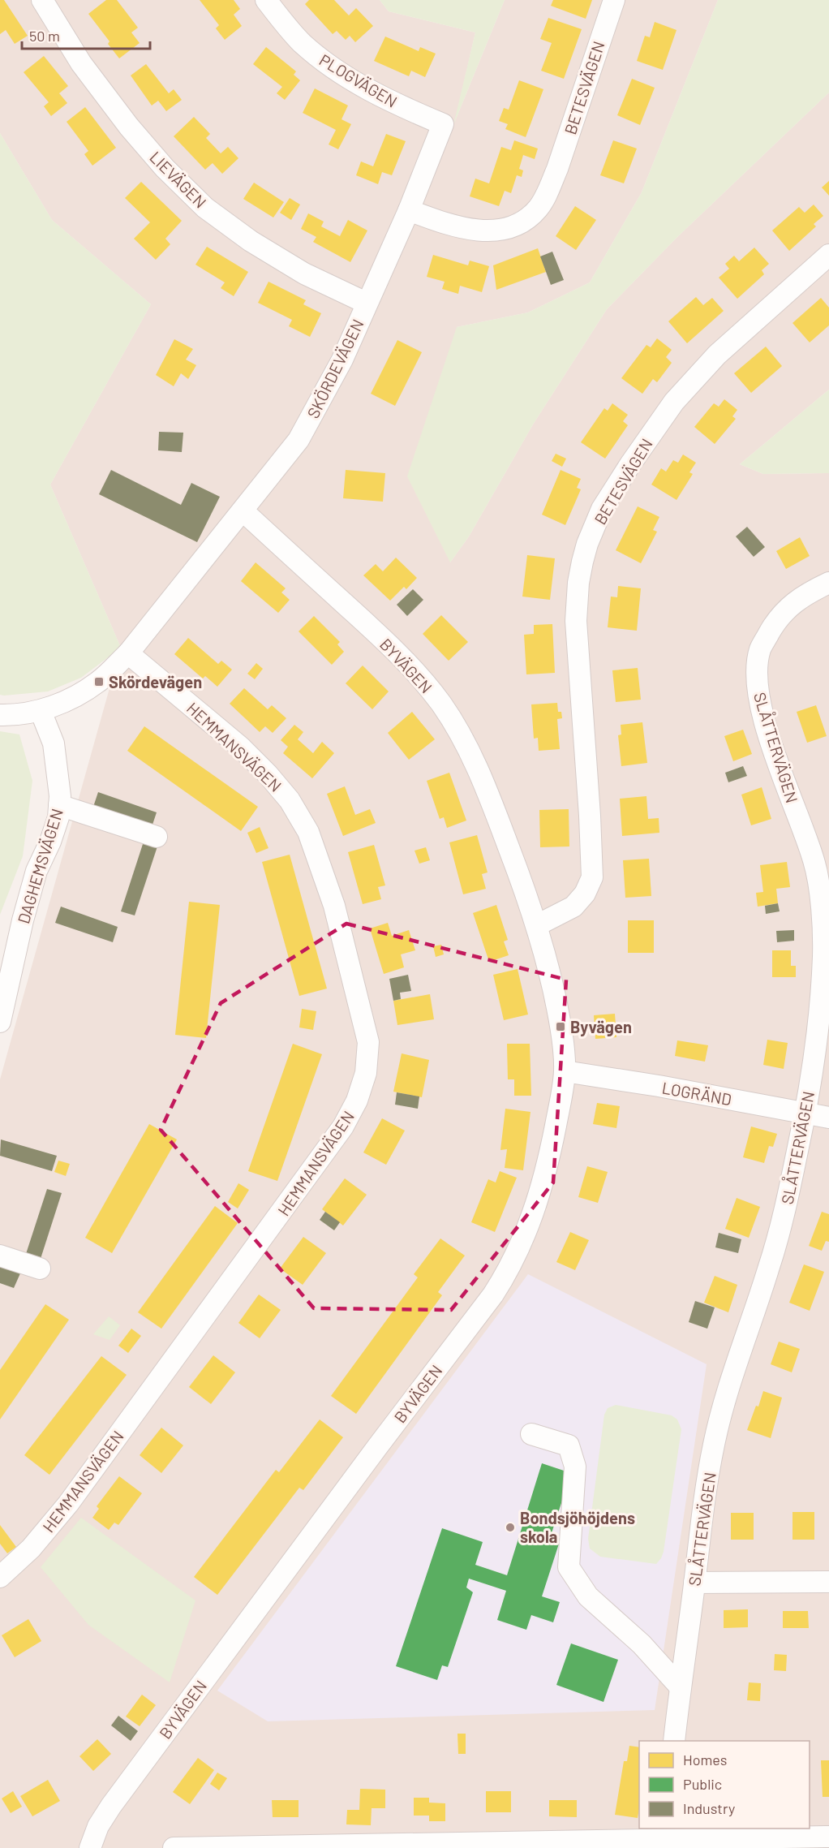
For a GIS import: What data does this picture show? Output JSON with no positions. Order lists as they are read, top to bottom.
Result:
{
  "streets": {
    "street": [
      "PLOGVÄGEN",
      "BETESVÄGEN",
      "LIEVÄGEN",
      "SKÖRDEVÄGEN",
      "BYVÄGEN",
      "HEMMANSVÄGEN",
      "SLÅTTERVÄGEN",
      "DAGHEMSVÄGEN",
      "LOGRÄND"
    ]
  },
  "crossings": [
    ["PLOGVÄGEN", "SKÖRDEVÄGEN"],
    ["BETESVÄGEN", "SKÖRDEVÄGEN"],
    ["BETESVÄGEN", "BYVÄGEN"],
    ["LIEVÄGEN", "SKÖRDEVÄGEN"],
    ["SKÖRDEVÄGEN", "BYVÄGEN"],
    ["SKÖRDEVÄGEN", "HEMMANSVÄGEN"],
    ["SKÖRDEVÄGEN", "DAGHEMSVÄGEN"],
    ["BYVÄGEN", "LOGRÄND"],
    ["SLÅTTERVÄGEN", "LOGRÄND"]
  ],
  "places": {
    "transit": ["Skördevägen", "Byvägen"],
    "other": ["Bondsjöhöjdens skola"]
  },
  "legend": ["Homes", "Public", "Industry"],
  "scale_bar": "50 m"
}
